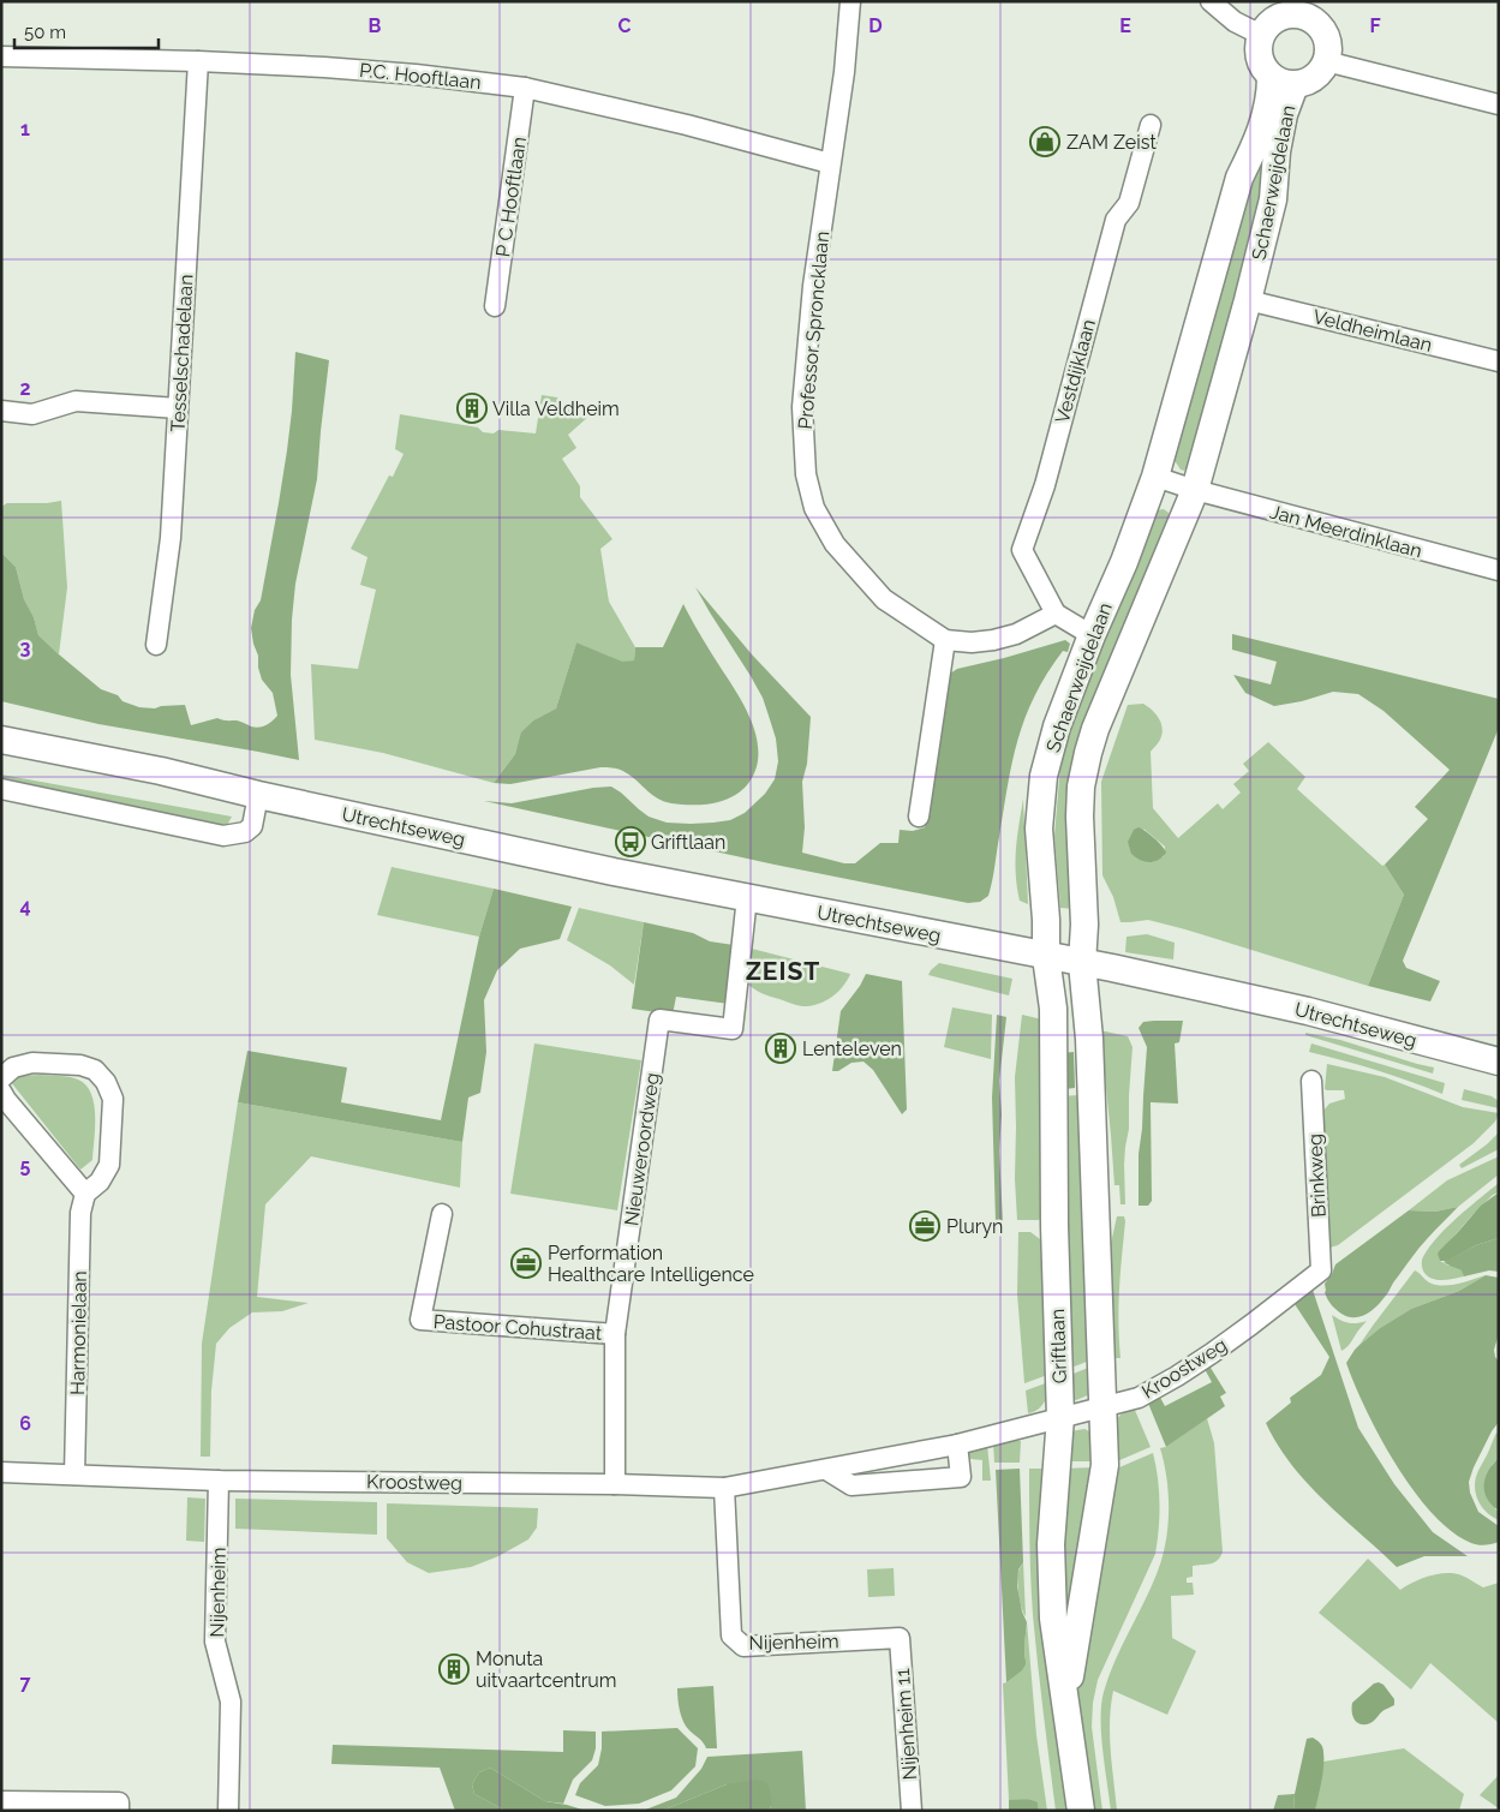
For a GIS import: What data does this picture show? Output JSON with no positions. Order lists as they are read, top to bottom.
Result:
{
  "streets": {
    "street": [
      "P.C. Hooftlaan",
      "Schaerweijdelaan",
      "P C Hooftlaan",
      "Professor Sproncklaan",
      "Veldheimlaan",
      "Tesselschadelaan",
      "Vestdijklaan",
      "Jan Meerdinklaan",
      "Utrechtseweg",
      "Nieuweroordweg",
      "Brinkweg",
      "Pastoor Cohustraat",
      "Harmonielaan",
      "Griftlaan",
      "Kroostweg",
      "Nijenheim",
      "Nijenheim 11"
    ]
  },
  "crossings": [
    ["P.C. Hooftlaan", "P C Hooftlaan"],
    ["P.C. Hooftlaan", "Professor Sproncklaan"],
    ["P.C. Hooftlaan", "Tesselschadelaan"],
    ["Schaerweijdelaan", "Veldheimlaan"],
    ["Schaerweijdelaan", "Jan Meerdinklaan"],
    ["Schaerweijdelaan", "Utrechtseweg"],
    ["Schaerweijdelaan", "Griftlaan"],
    ["Utrechtseweg", "Nieuweroordweg"],
    ["Utrechtseweg", "Griftlaan"],
    ["Nieuweroordweg", "Pastoor Cohustraat"],
    ["Nieuweroordweg", "Kroostweg"],
    ["Brinkweg", "Kroostweg"],
    ["Harmonielaan", "Kroostweg"],
    ["Griftlaan", "Kroostweg"],
    ["Kroostweg", "Nijenheim"],
    ["Nijenheim", "Nijenheim 11"]
  ],
  "districts": ["ZEIST"],
  "places": {
    "shop": ["ZAM Zeist"],
    "building": ["Villa Veldheim", "Lenteleven", "Monuta uitvaartcentrum"],
    "bus stop": ["Griftlaan"],
    "office": ["Pluryn", "Performation Healthcare Intelligence"]
  },
  "scale_bar": "50 m",
  "grid": {
    "columns": [
      "B",
      "C",
      "D",
      "E",
      "F"
    ],
    "rows": [
      "1",
      "2",
      "3",
      "4",
      "5",
      "6",
      "7"
    ]
  }
}
